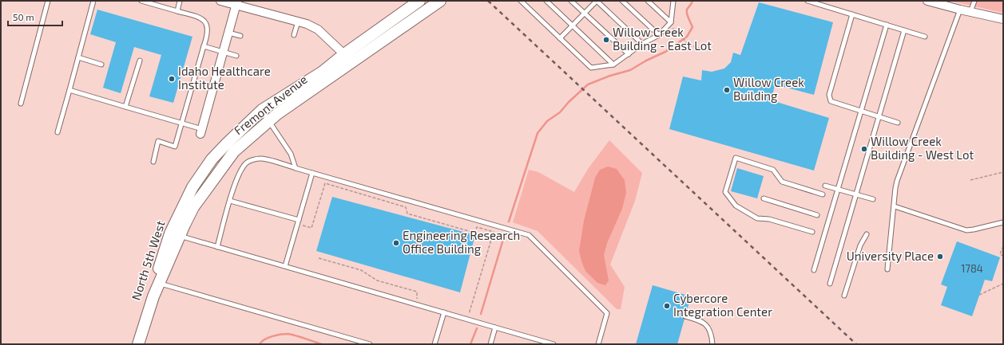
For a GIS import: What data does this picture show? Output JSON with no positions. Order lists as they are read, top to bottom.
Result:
{
  "streets": {
    "street": ["Fremont Avenue", "North 5th West"]
  },
  "crossings": [
    ["Fremont Avenue", "North 5th West"]
  ],
  "places": [
    "Willow Creek Building - East Lot",
    "Idaho Healthcare Institute",
    "Willow Creek Building",
    "Willow Creek Building - West Lot",
    "Engineering Research Office Building",
    "University Place",
    "Cybercore Integration Center"
  ],
  "house_numbers": ["1784"],
  "scale_bar": "50 m"
}
